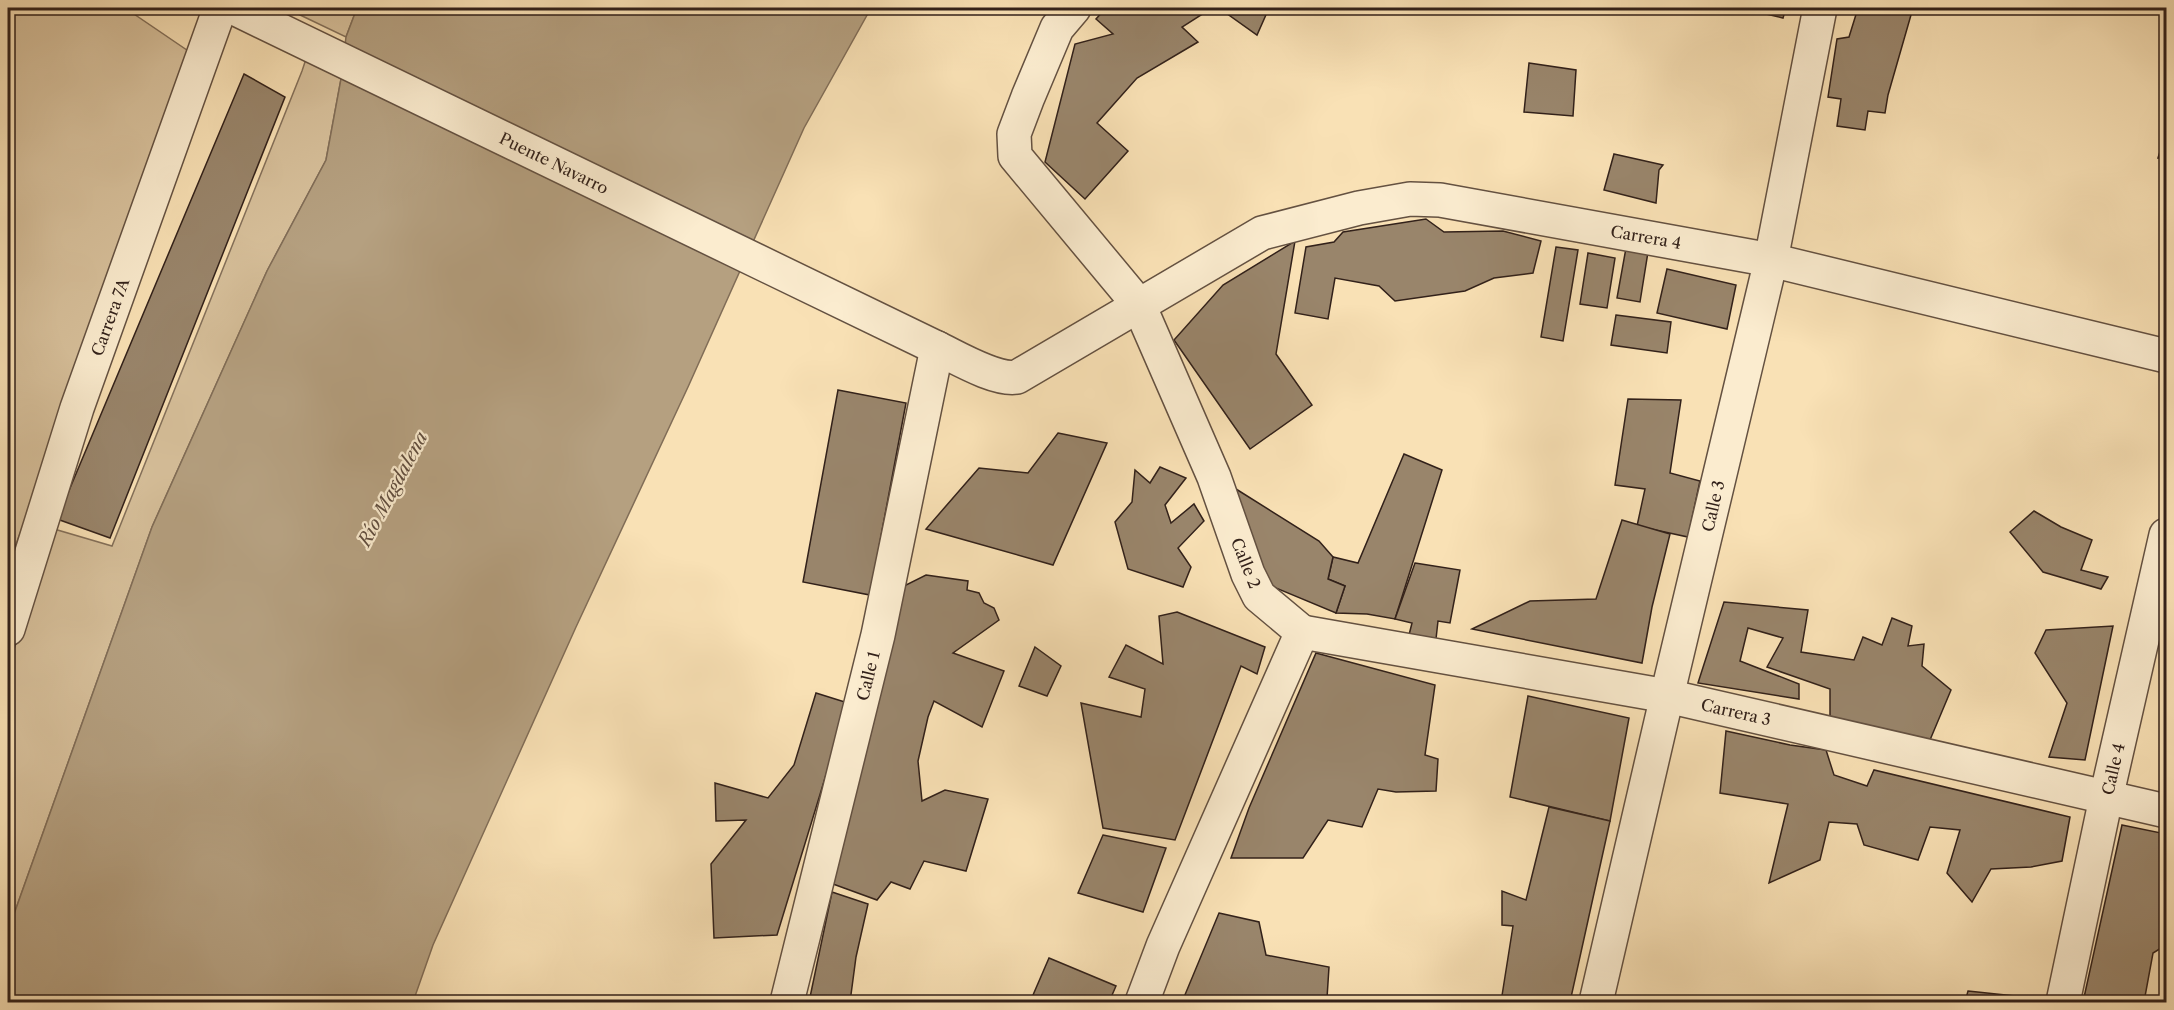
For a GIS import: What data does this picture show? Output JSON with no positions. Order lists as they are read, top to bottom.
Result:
{
  "streets": {
    "street": [
      "Puente Navarro",
      "Carrera 4",
      "Carrera 7A",
      "Calle 3",
      "Calle 2",
      "Calle 1",
      "Carrera 3",
      "Calle 4"
    ]
  },
  "crossings": [
    ["Puente Navarro", "Carrera 4"],
    ["Puente Navarro", "Calle 1"],
    ["Carrera 4", "Calle 3"],
    ["Carrera 4", "Calle 2"],
    ["Carrera 4", "Calle 1"],
    ["Calle 3", "Carrera 3"],
    ["Calle 2", "Carrera 3"],
    ["Carrera 3", "Calle 4"]
  ],
  "water": ["Río Magdalena"]
}
